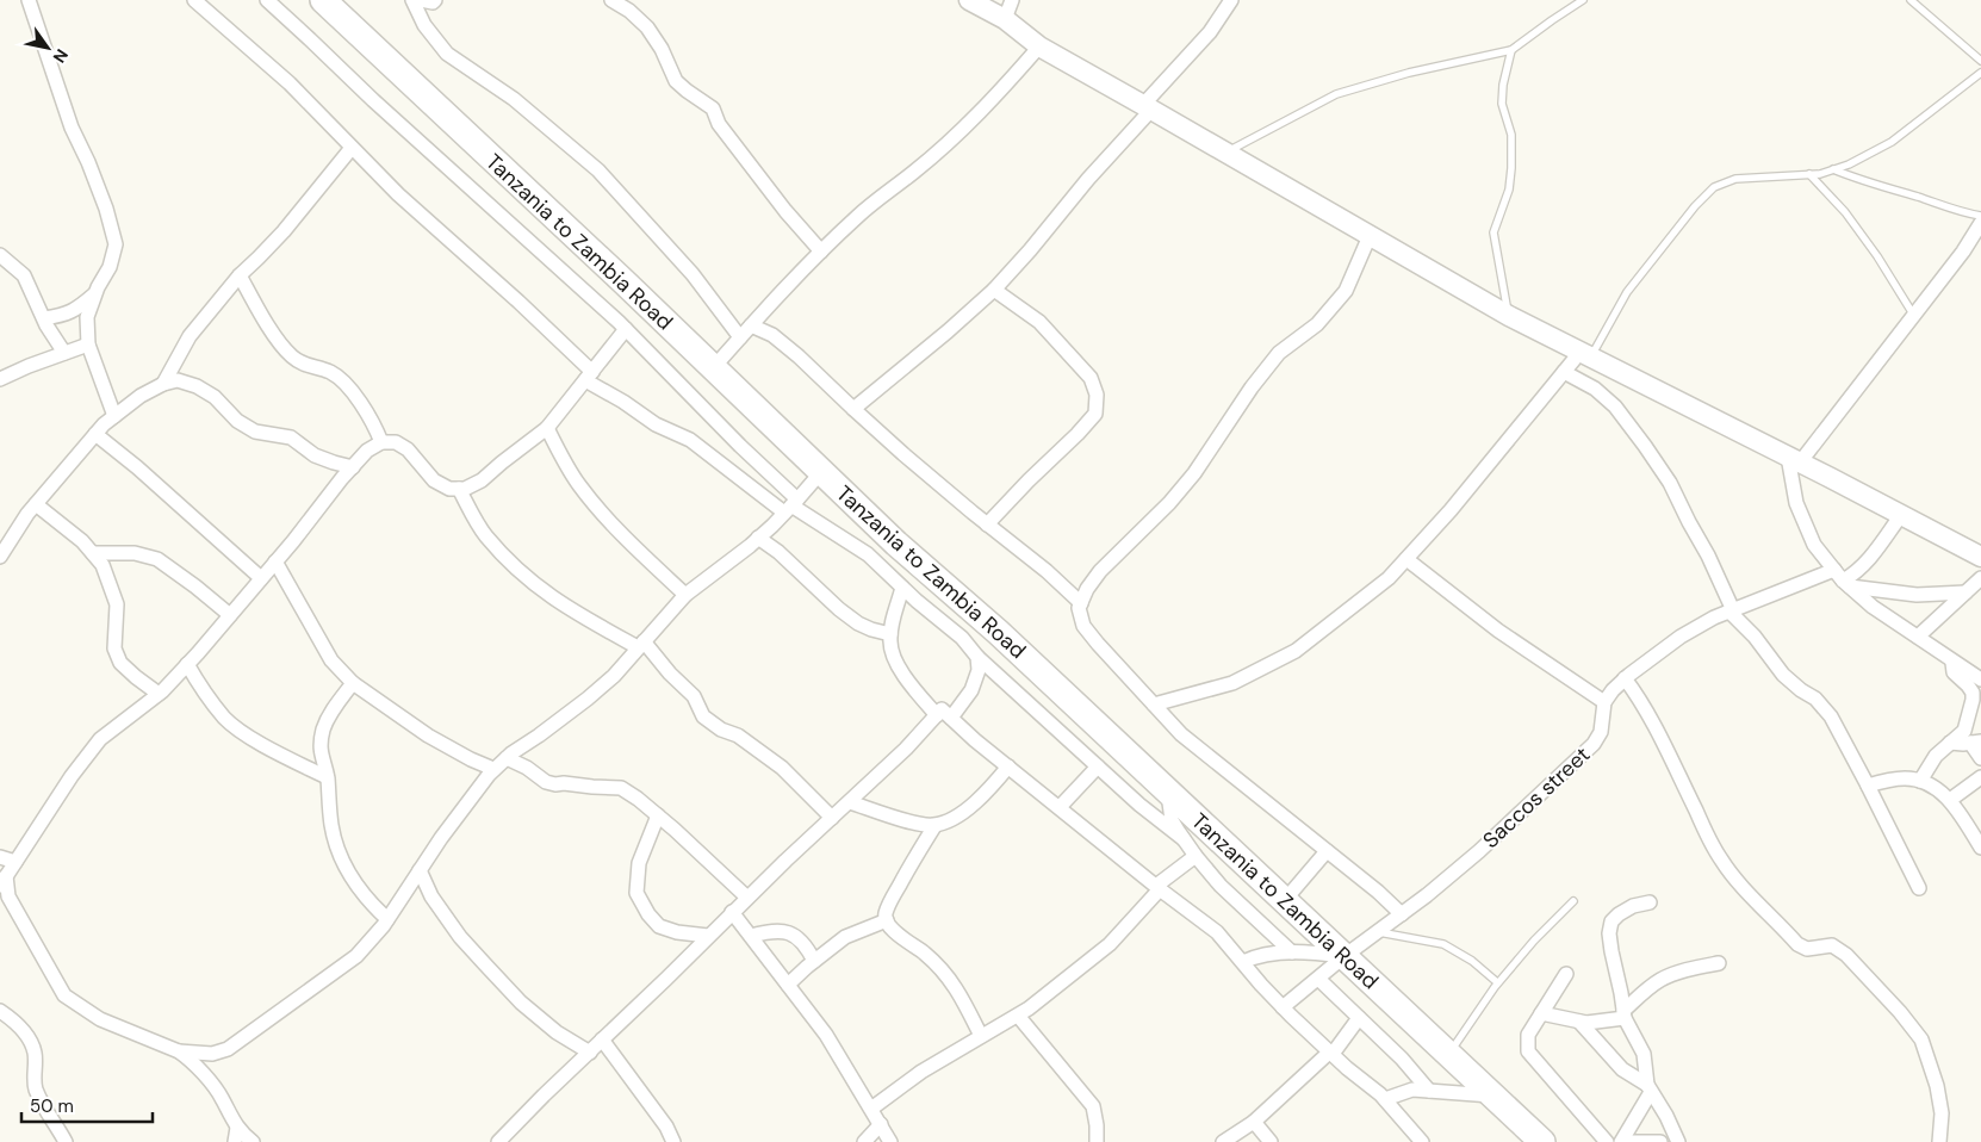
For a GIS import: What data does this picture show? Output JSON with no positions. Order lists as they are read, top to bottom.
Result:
{
  "streets": {
    "highway": ["Tanzania to Zambia Road"],
    "street": ["Saccos street"]
  },
  "crossings": [
    ["Tanzania to Zambia Road", "Saccos street"]
  ],
  "scale_bar": "50 m",
  "north": "bottom right"
}
